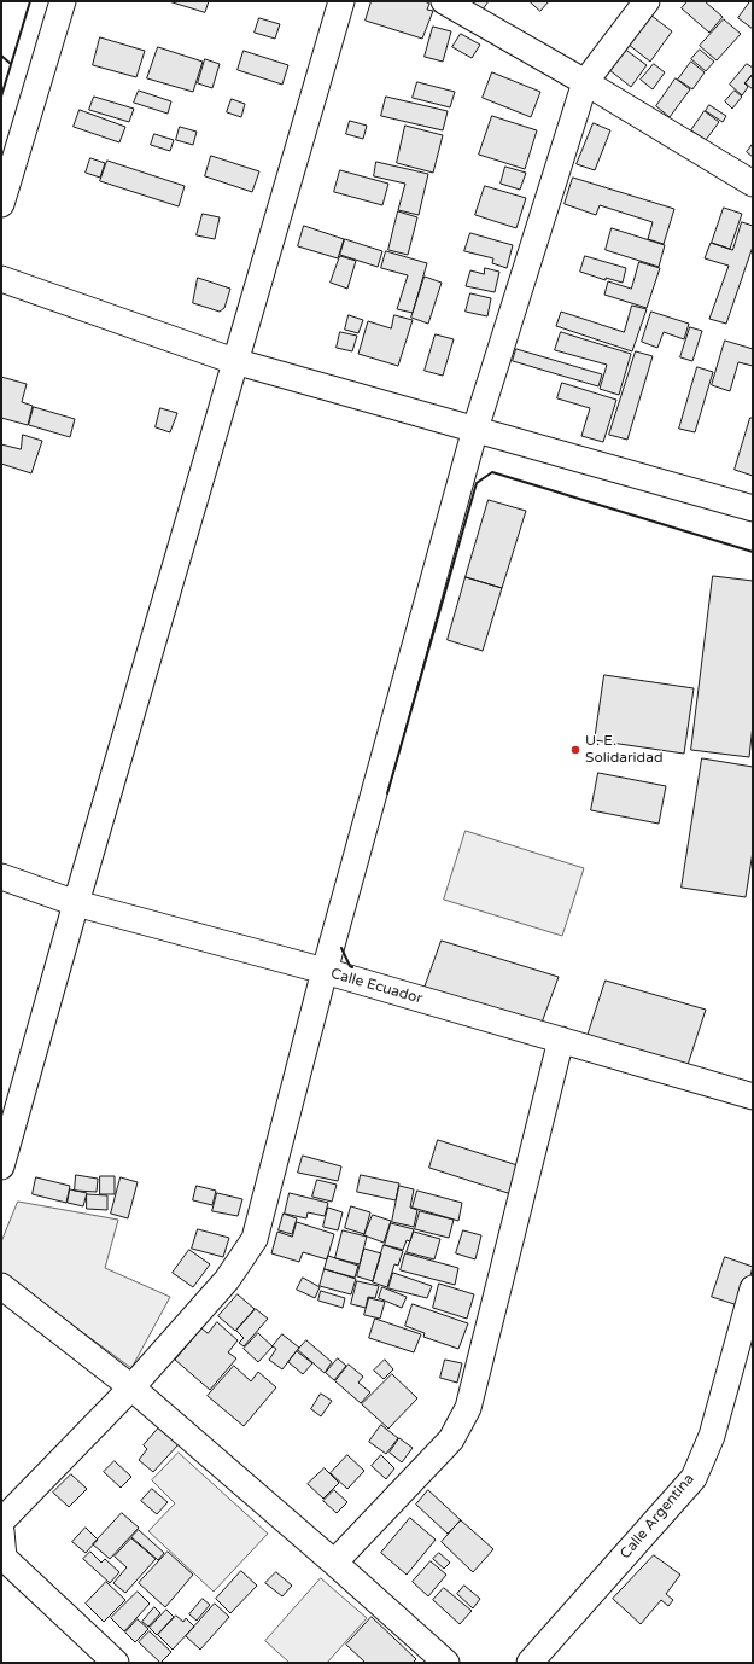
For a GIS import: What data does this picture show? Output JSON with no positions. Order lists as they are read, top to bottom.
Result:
{
  "streets": {
    "street": ["Calle Ecuador", "Calle Argentina"]
  },
  "places": ["U. E. Solidaridad"]
}
